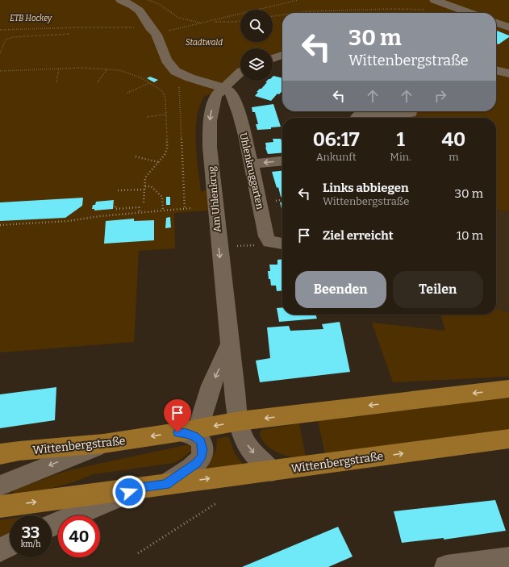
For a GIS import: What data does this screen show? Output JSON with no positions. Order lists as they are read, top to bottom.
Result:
{
  "streets": {
    "main road": ["Wittenbergstraße"],
    "street": ["Uhlenkruggarten", "Am Uhlenkrug"]
  },
  "crossings": [
    ["Uhlenkruggarten", "Am Uhlenkrug"],
    ["Am Uhlenkrug", "Wittenbergstraße"]
  ],
  "one_way": ["Am Uhlenkrug"],
  "parks": ["ETB Hockey", "Stadtwald"],
  "page": {
    "turn": ["30 m", "Wittenbergstraße"],
    "eta": [
      "06:17",
      "Ankunft",
      "1",
      "Min.",
      "40",
      "m"
    ],
    "list": [
      {
        "name": "Links abbiegen",
        "note": "Wittenbergstraße",
        "value": "30 m"
      },
      {
        "name": "Ziel erreicht",
        "value": "10 m"
      }
    ],
    "buttons": ["Beenden", "Teilen"],
    "speed": "33 km/h",
    "limit": "40"
  }
}
